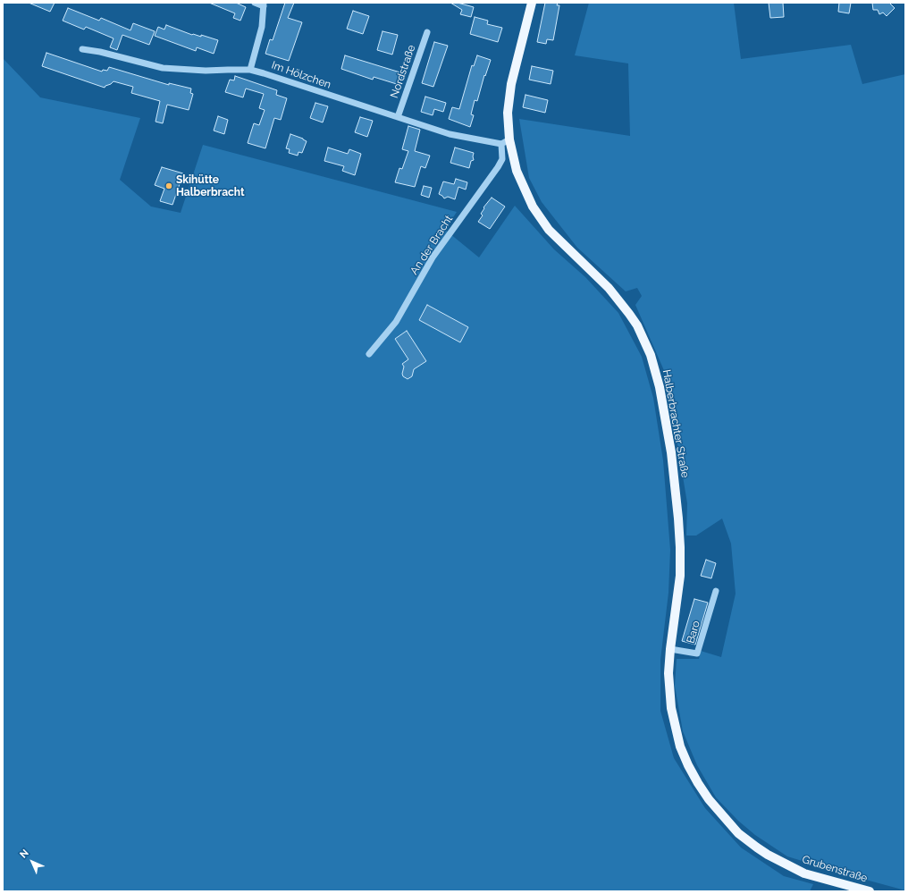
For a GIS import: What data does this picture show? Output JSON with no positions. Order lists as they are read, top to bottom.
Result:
{
  "streets": {
    "main road": ["Halberbrachter Straße", "Grubenstraße"],
    "street": [
      "Nordstraße",
      "Im Hölzchen",
      "An der Bracht",
      "Baro"
    ]
  },
  "crossings": [
    ["Nordstraße", "Im Hölzchen"],
    ["Im Hölzchen", "An der Bracht"],
    ["Im Hölzchen", "Halberbrachter Straße"],
    ["An der Bracht", "Halberbrachter Straße"],
    ["Halberbrachter Straße", "Baro"],
    ["Halberbrachter Straße", "Grubenstraße"]
  ],
  "places": ["Skihütte Halberbracht"],
  "north": "top left"
}
